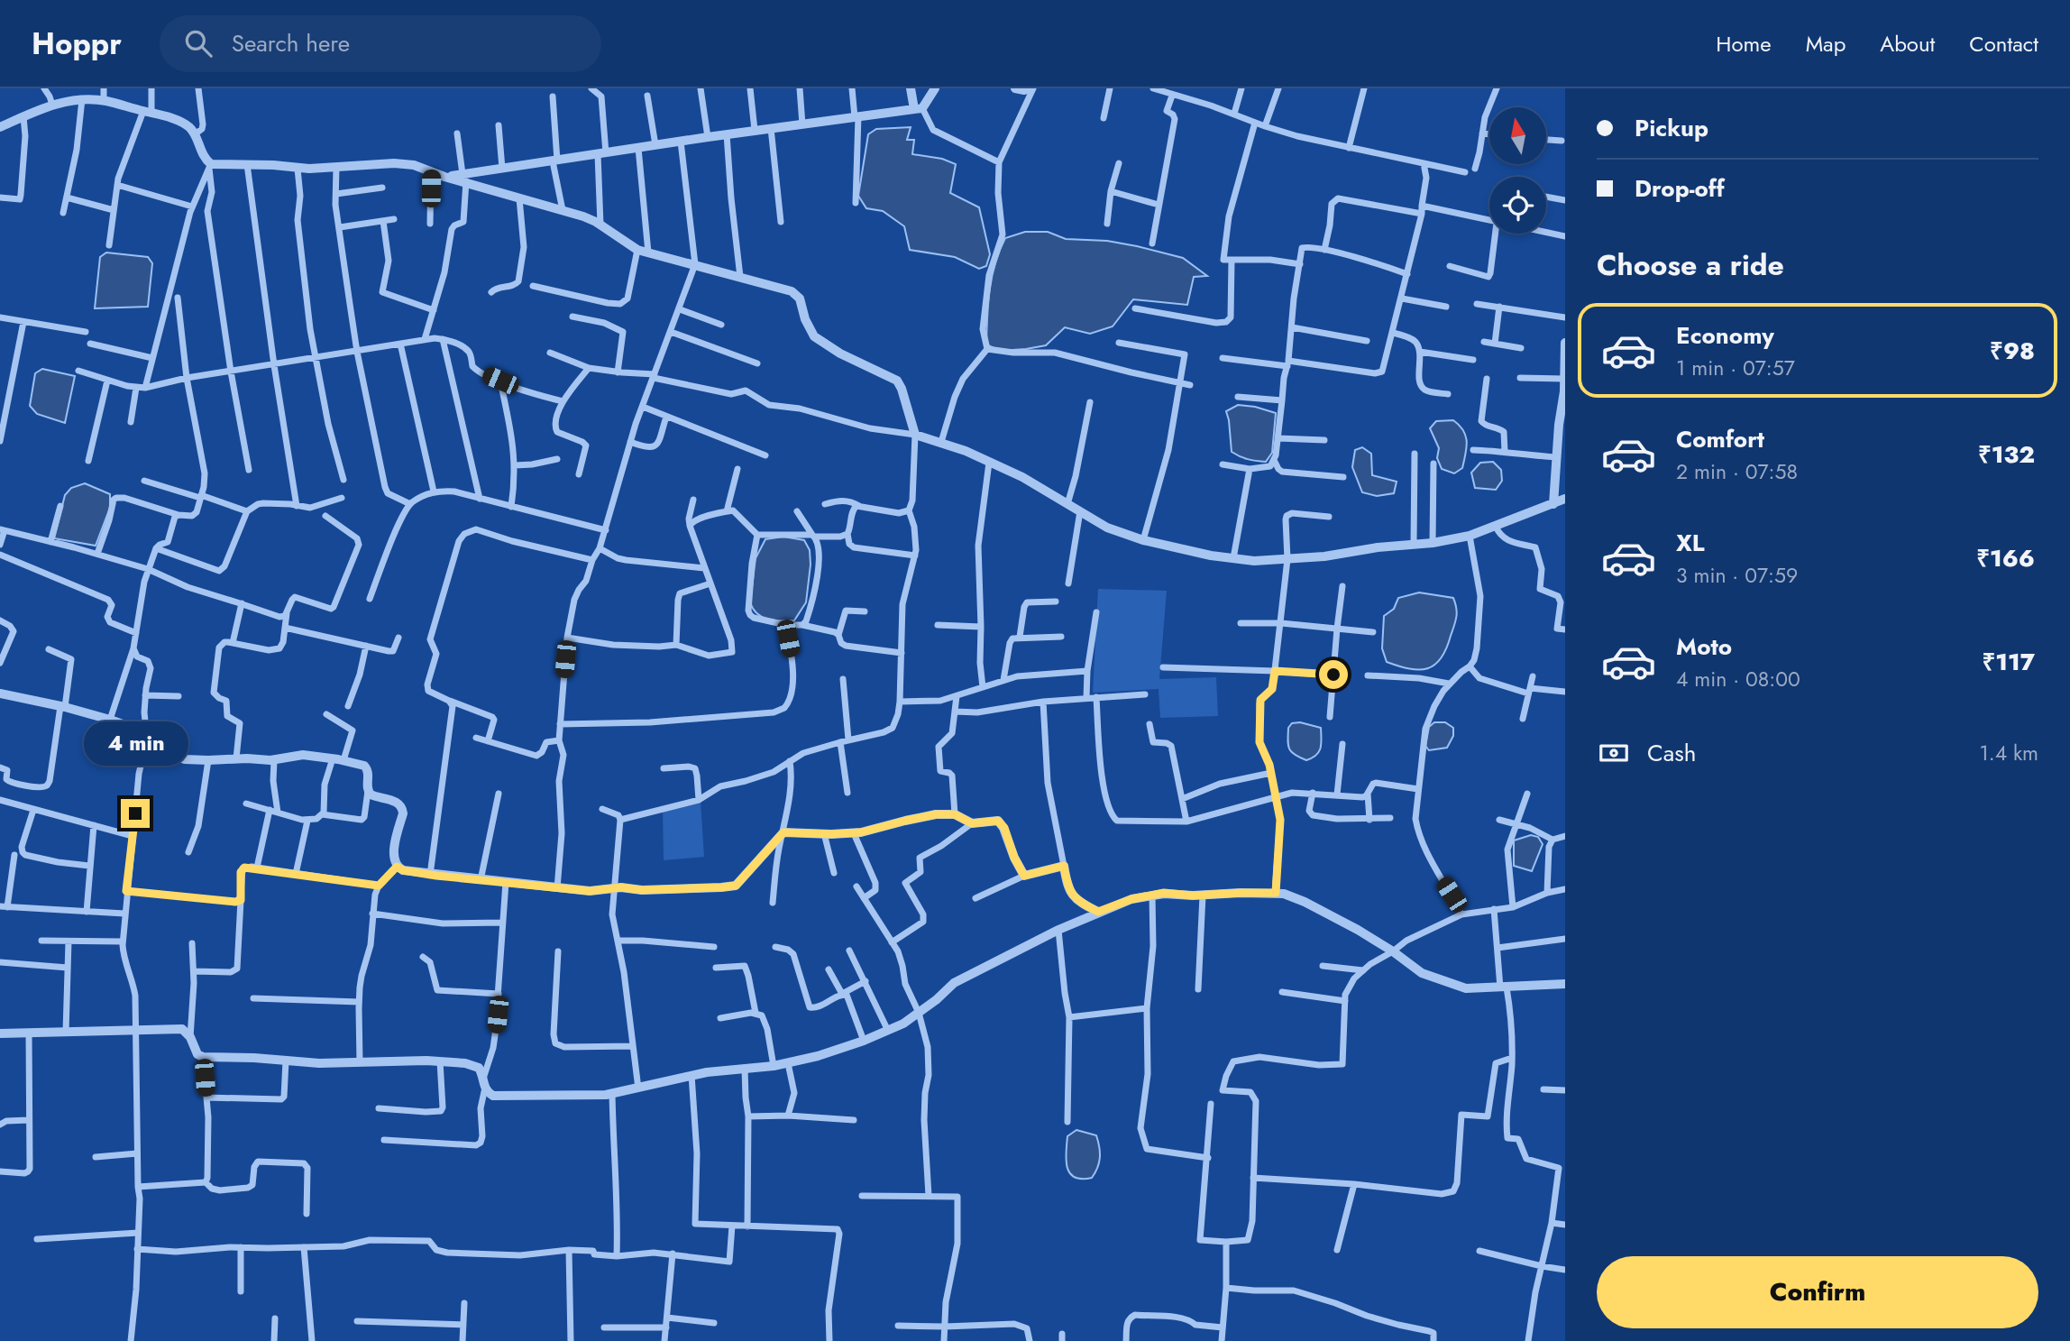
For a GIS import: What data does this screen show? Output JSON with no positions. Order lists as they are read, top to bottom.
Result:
{
  "north": "top",
  "page": {
    "header": "Hoppr",
    "search": "Search here",
    "nav": [
      "Home",
      "Map",
      "About",
      "Contact"
    ],
    "banner": ["Pickup", "Drop-off"],
    "heading": "Choose a ride",
    "list": [
      {
        "name": "Economy",
        "note": "1 min · 07:57",
        "value": "₹98"
      },
      {
        "name": "Comfort",
        "note": "2 min · 07:58",
        "value": "₹132"
      },
      {
        "name": "XL",
        "note": "3 min · 07:59",
        "value": "₹166"
      },
      {
        "name": "Moto",
        "note": "4 min · 08:00",
        "value": "₹117"
      }
    ],
    "pay": ["Cash", "1.4 km"],
    "bubble": "4 min",
    "buttons": "Confirm"
  }
}
